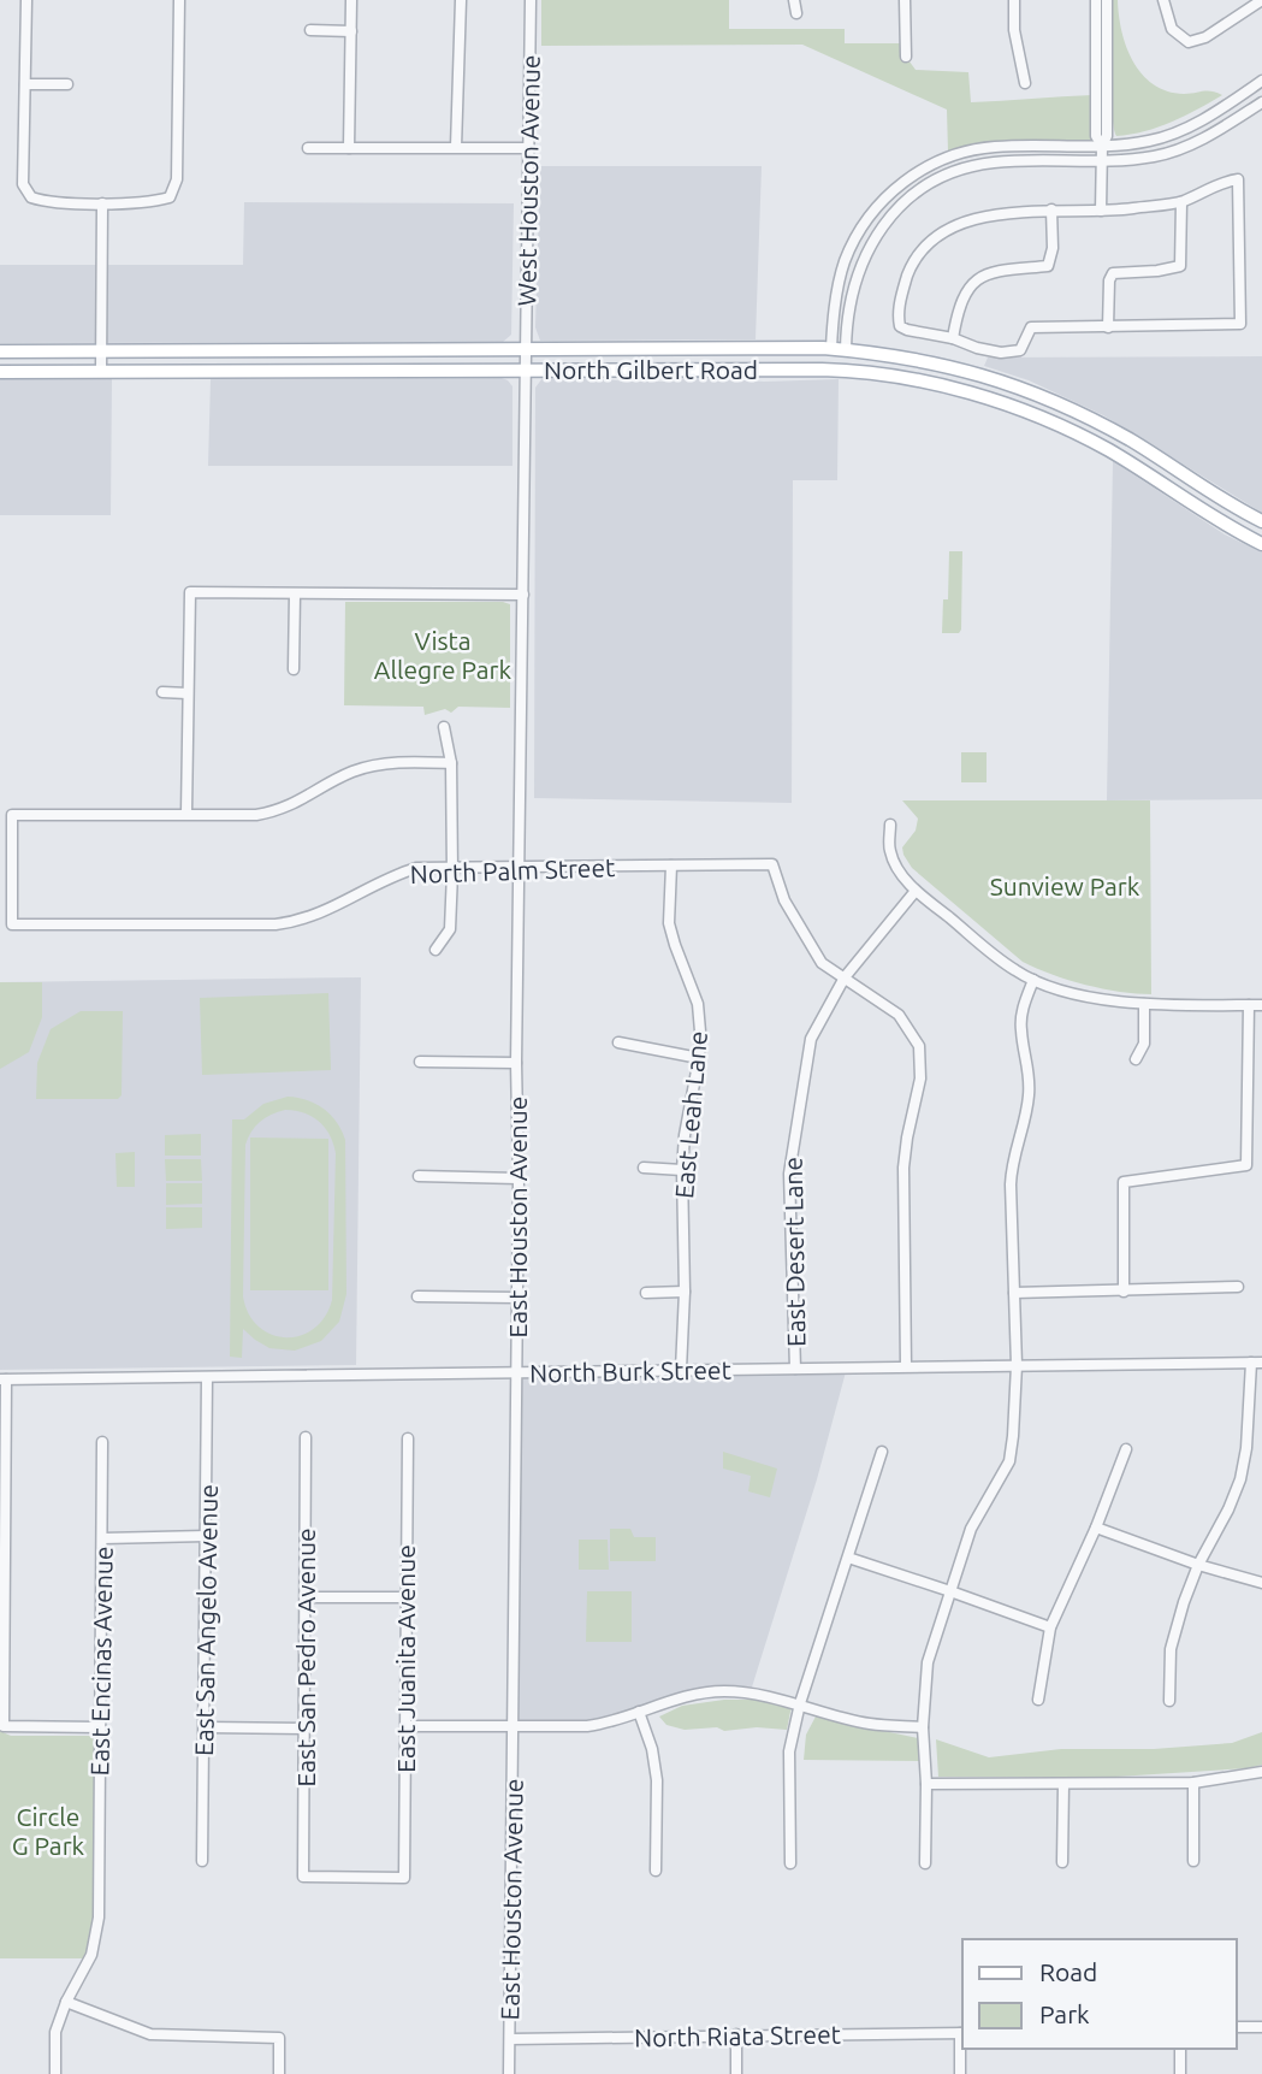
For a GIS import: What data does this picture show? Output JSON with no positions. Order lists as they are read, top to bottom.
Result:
{
  "streets": {
    "main road": ["North Gilbert Road"],
    "street": [
      "West Houston Avenue",
      "North Palm Street",
      "East Leah Lane",
      "East Houston Avenue",
      "East Desert Lane",
      "North Burk Street",
      "East San Angelo Avenue",
      "East San Pedro Avenue",
      "East Juanita Avenue",
      "East Encinas Avenue",
      "North Riata Street"
    ]
  },
  "crossings": [
    ["West Houston Avenue", "North Gilbert Road"],
    ["West Houston Avenue", "East Houston Avenue"],
    ["North Gilbert Road", "East Houston Avenue"],
    ["North Palm Street", "East Leah Lane"],
    ["North Palm Street", "East Houston Avenue"],
    ["North Palm Street", "East Desert Lane"],
    ["East Leah Lane", "North Burk Street"],
    ["East Houston Avenue", "North Burk Street"],
    ["East Houston Avenue", "North Riata Street"],
    ["East Desert Lane", "North Burk Street"],
    ["North Burk Street", "East San Angelo Avenue"],
    ["East San Pedro Avenue", "East Juanita Avenue"]
  ],
  "parks": ["Vista Allegre Park", "Sunview Park", "Circle G Park"],
  "legend": ["Road", "Park"]
}
